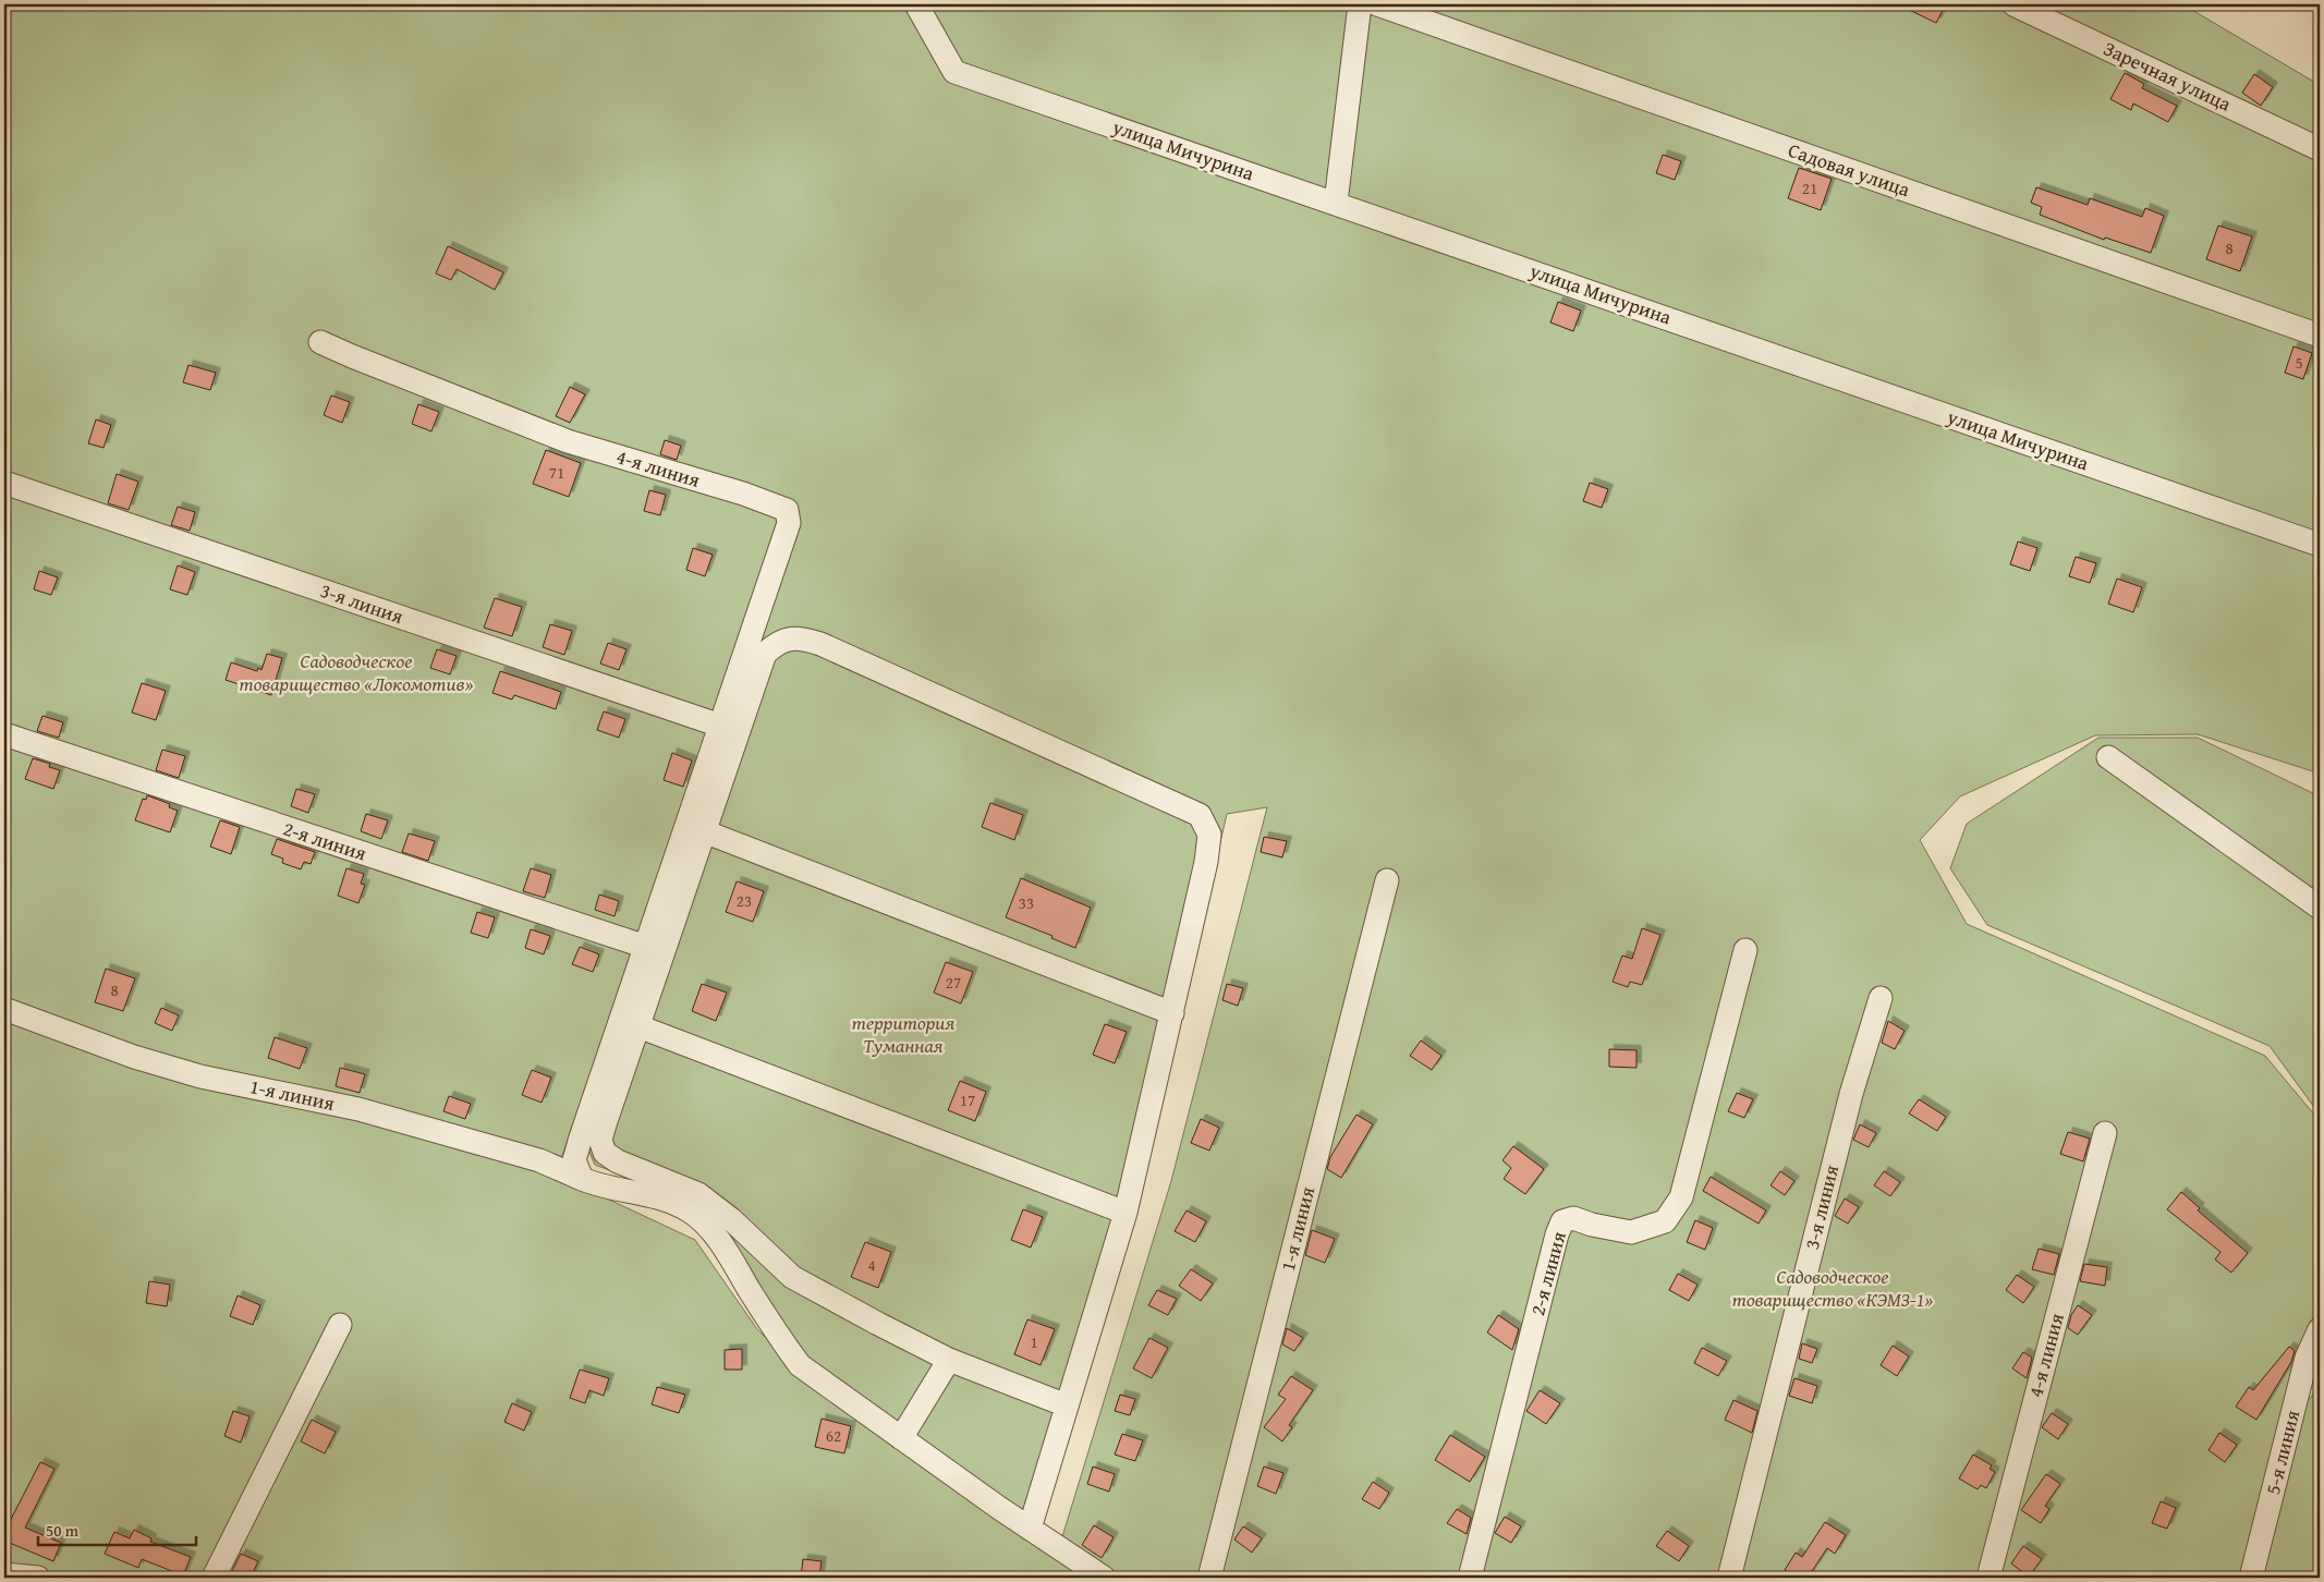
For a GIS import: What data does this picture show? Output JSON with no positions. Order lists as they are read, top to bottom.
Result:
{
  "streets": {
    "street": [
      "Заречная улица",
      "улица Мичурина",
      "Садовая улица",
      "4-я линия",
      "3-я линия",
      "2-я линия",
      "1-я линия",
      "5-я линия"
    ]
  },
  "crossings": [
    ["4-я линия", "3-я линия"]
  ],
  "parks": ["Садоводческое товарищество «Локомотив»", "территория Туманная", "Садоводческое товарищество «КЭМЗ-1»"],
  "house_numbers": [
    "21",
    "8",
    "5",
    "71",
    "23",
    "33",
    "27",
    "8",
    "17",
    "4",
    "1",
    "62"
  ],
  "scale_bar": "50 m"
}
